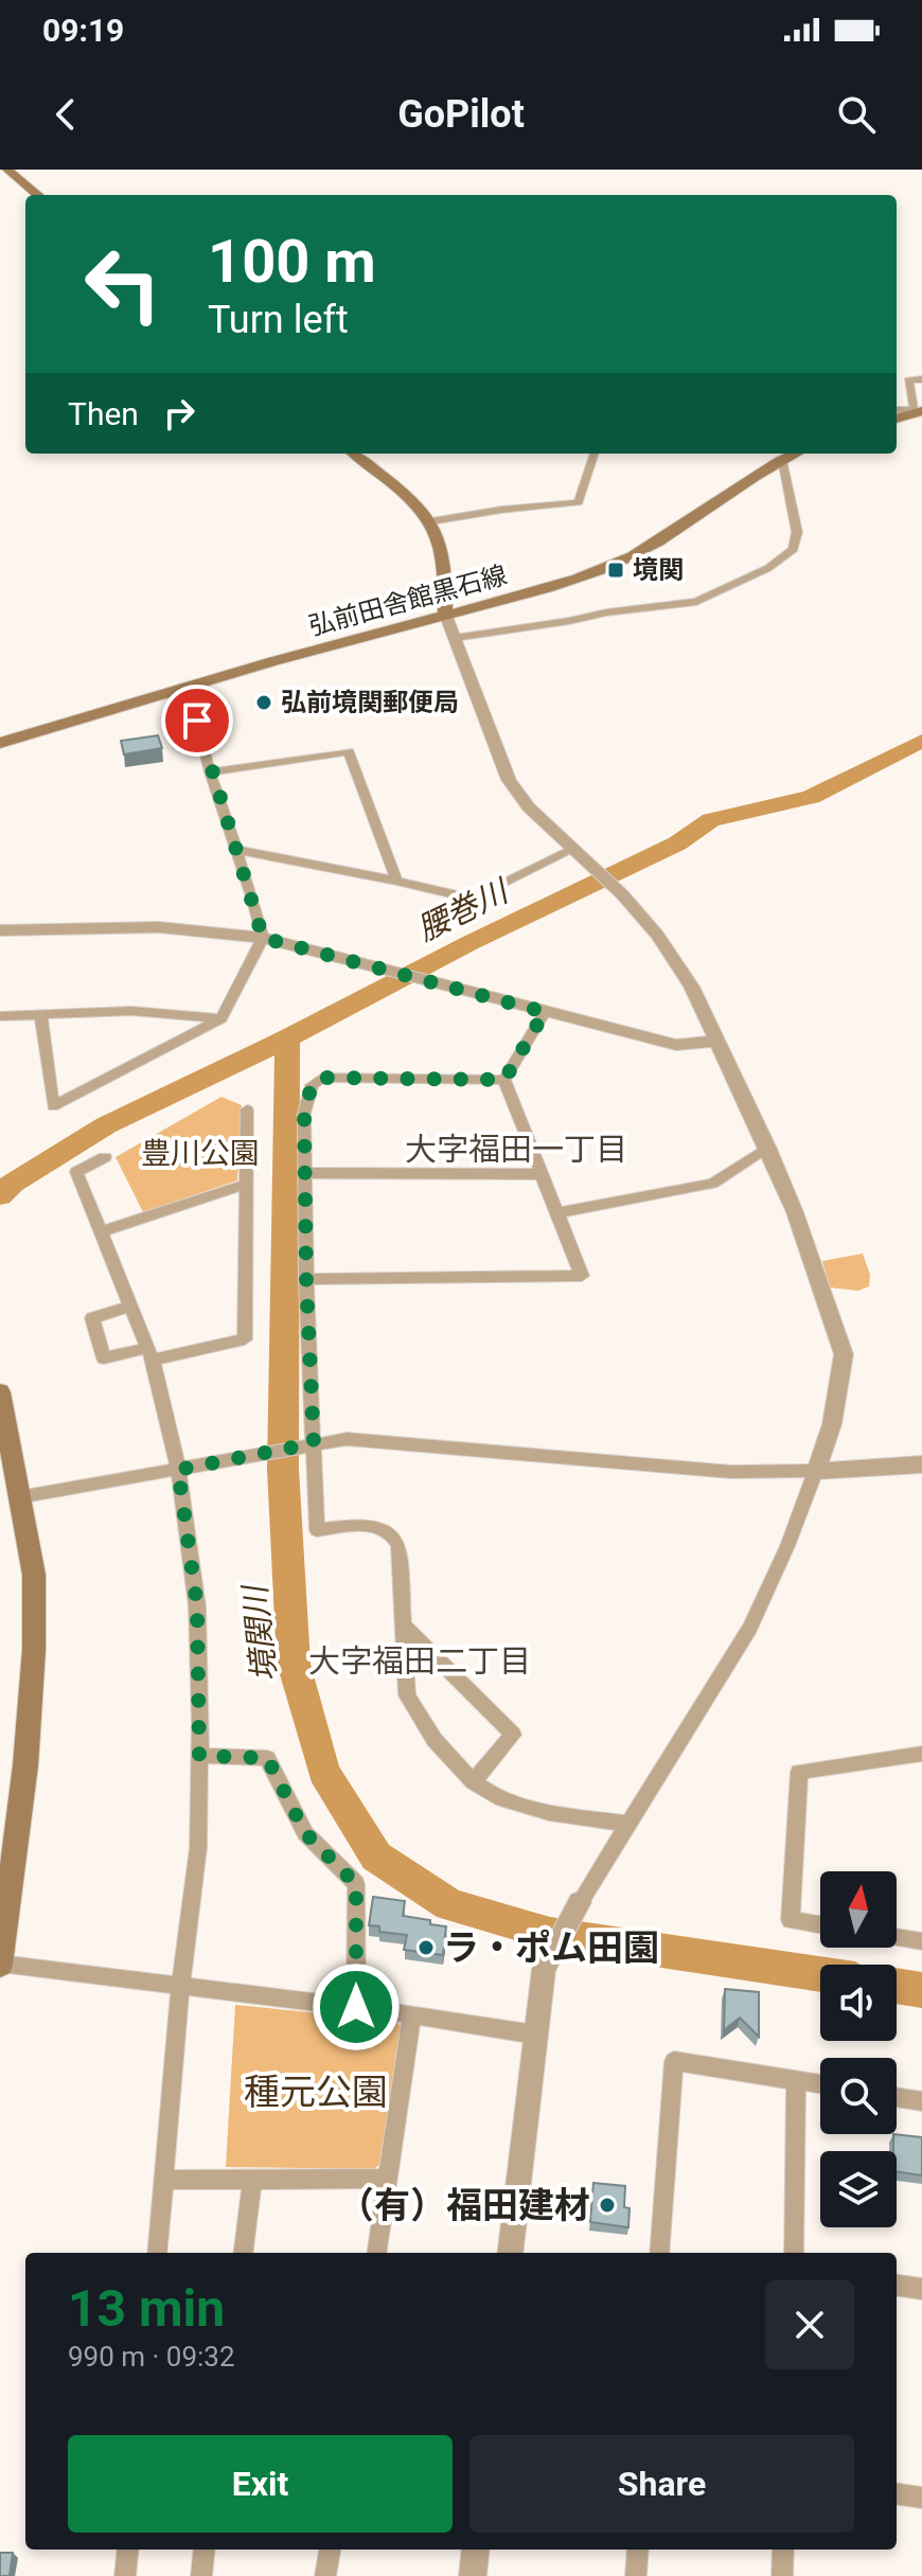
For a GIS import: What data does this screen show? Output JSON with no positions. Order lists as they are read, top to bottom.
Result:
{
  "streets": {
    "main road": ["弘前田舎館黒石線"]
  },
  "districts": ["大字福田一丁目", "大字福田二丁目"],
  "water": ["腰巻川", "境関川"],
  "parks": ["豊川公園", "種元公園"],
  "places": {
    "transit": ["境関"],
    "other": ["弘前境関郵便局", "ラ・ポム田園", "（有）福田建材"]
  },
  "north": "top",
  "page": {
    "status": "09:19",
    "header": "GoPilot",
    "turn": ["100 m", "Turn left"],
    "then": "Then",
    "heading": ["13 min", "990 m · 09:32"],
    "buttons": ["Exit", "Share"]
  }
}
